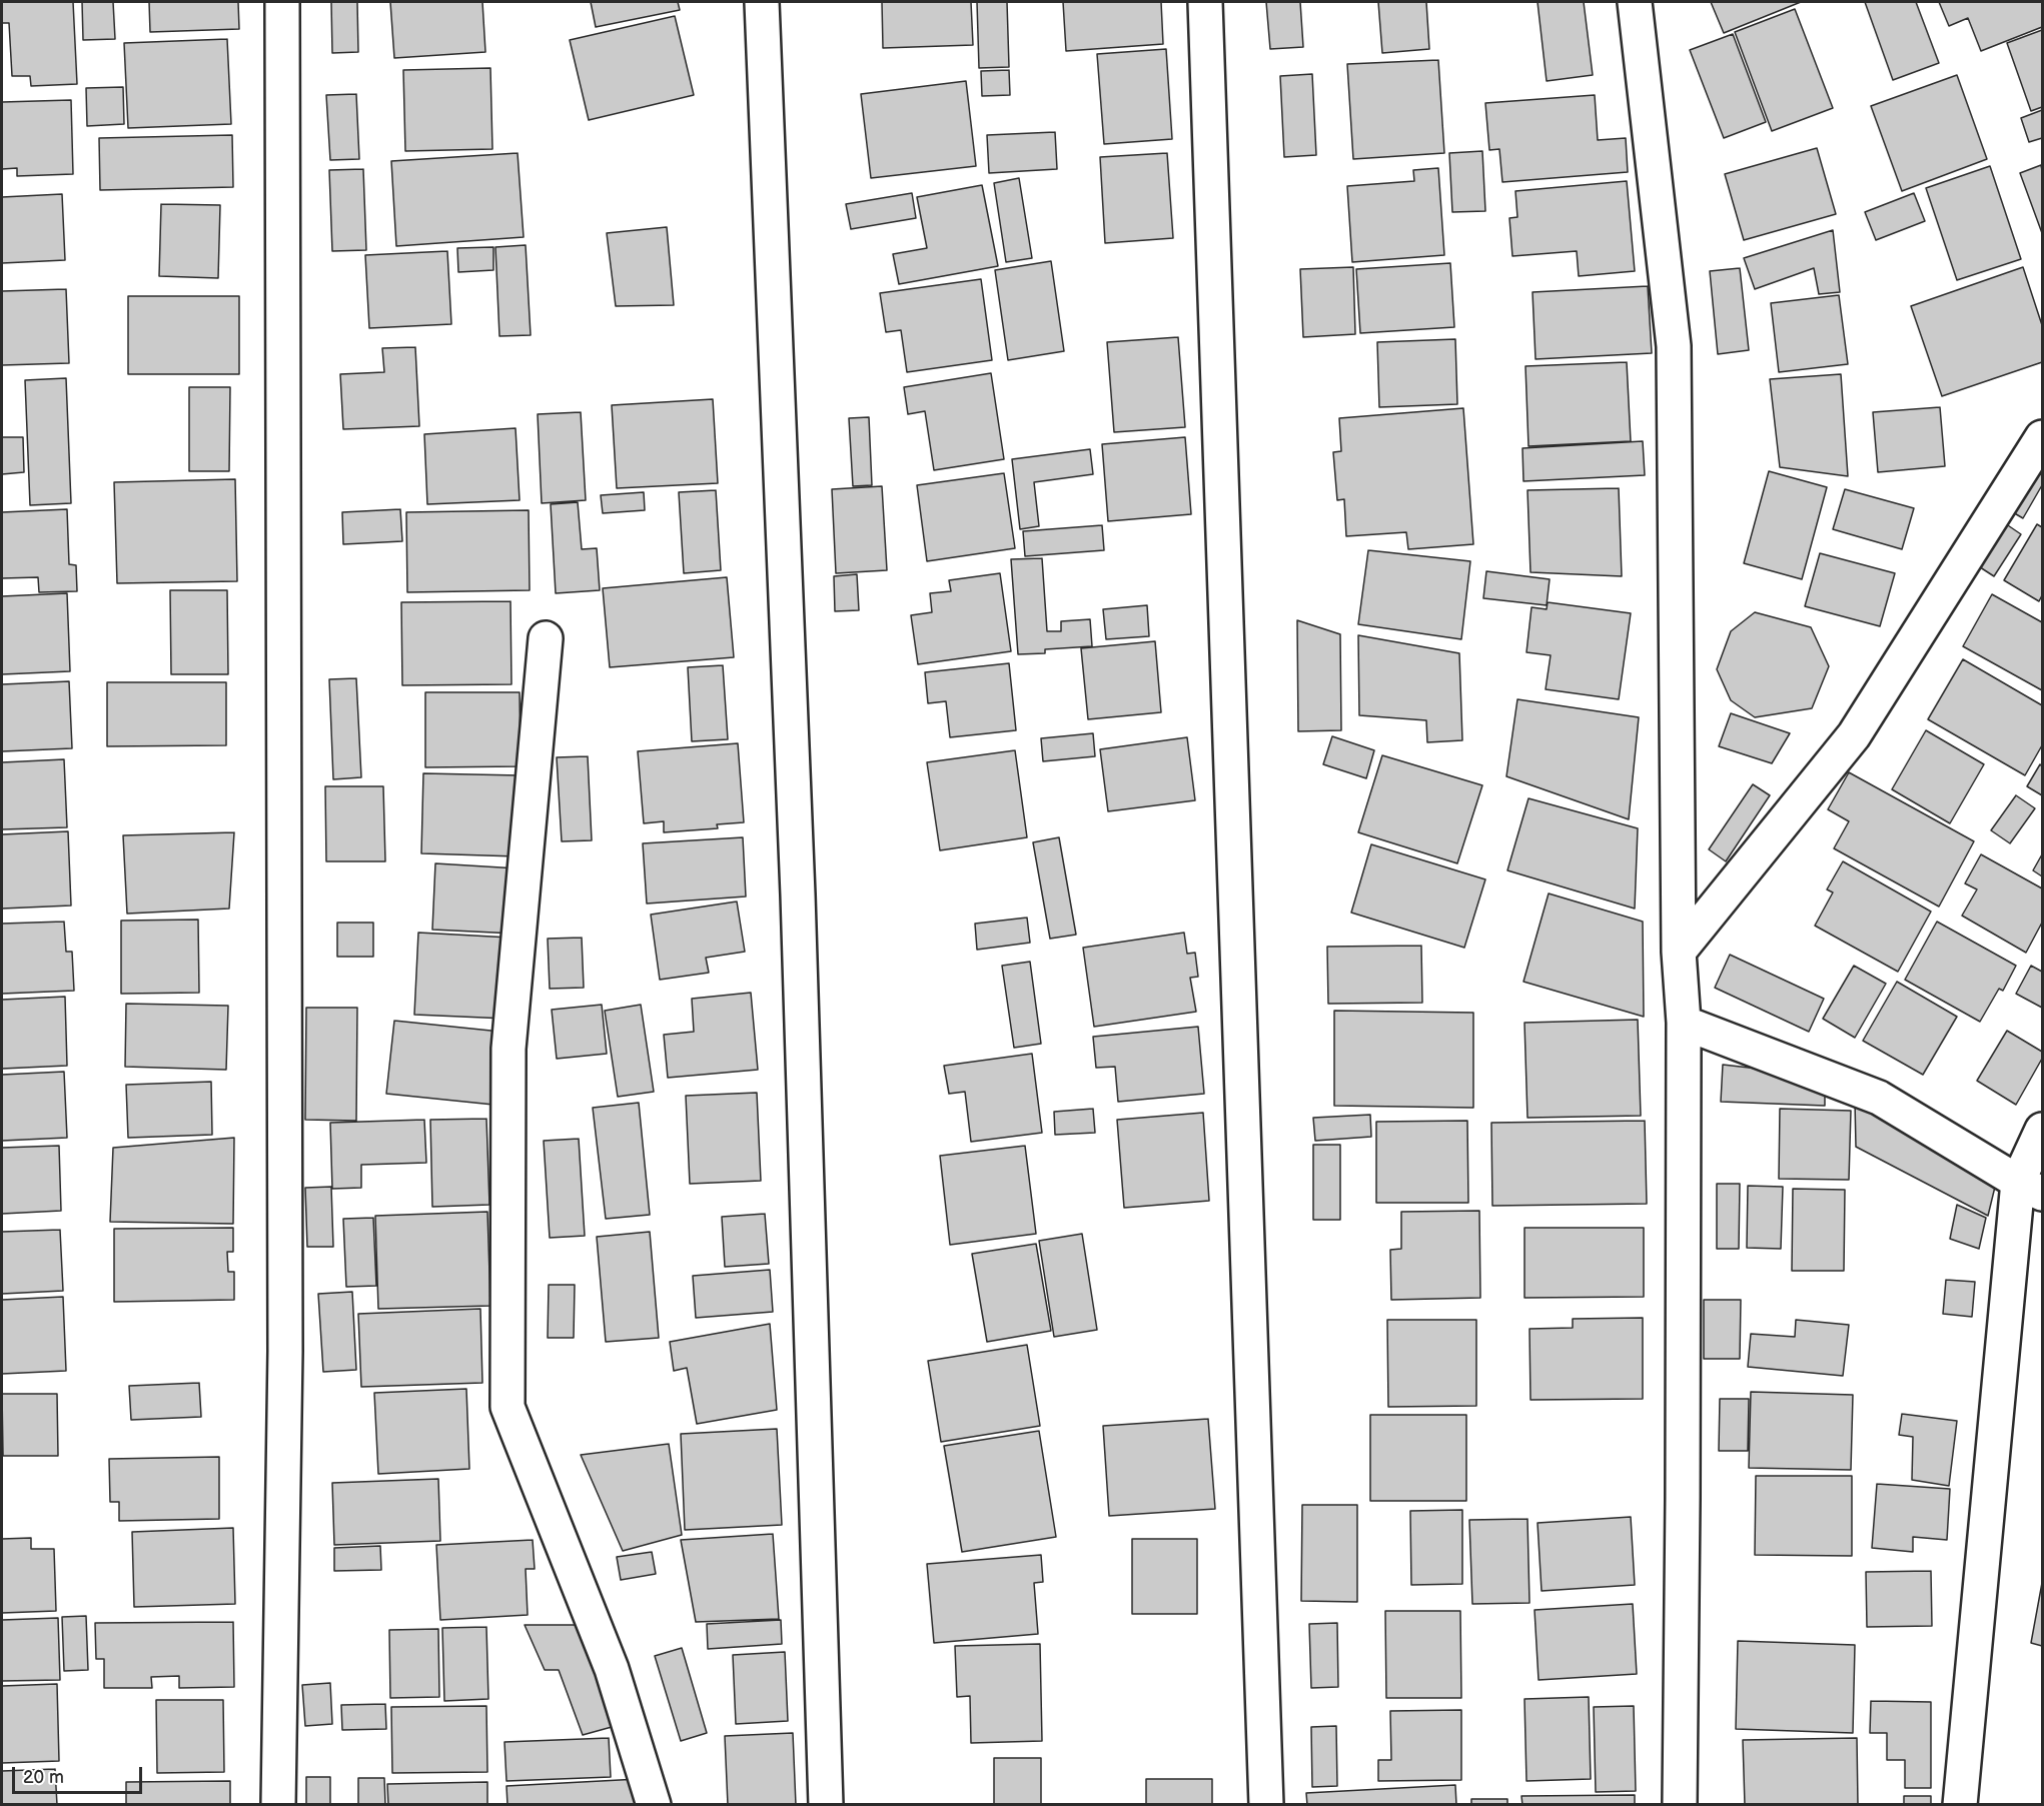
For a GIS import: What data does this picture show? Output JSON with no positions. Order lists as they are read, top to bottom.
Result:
{
  "scale_bar": "20 m"
}
